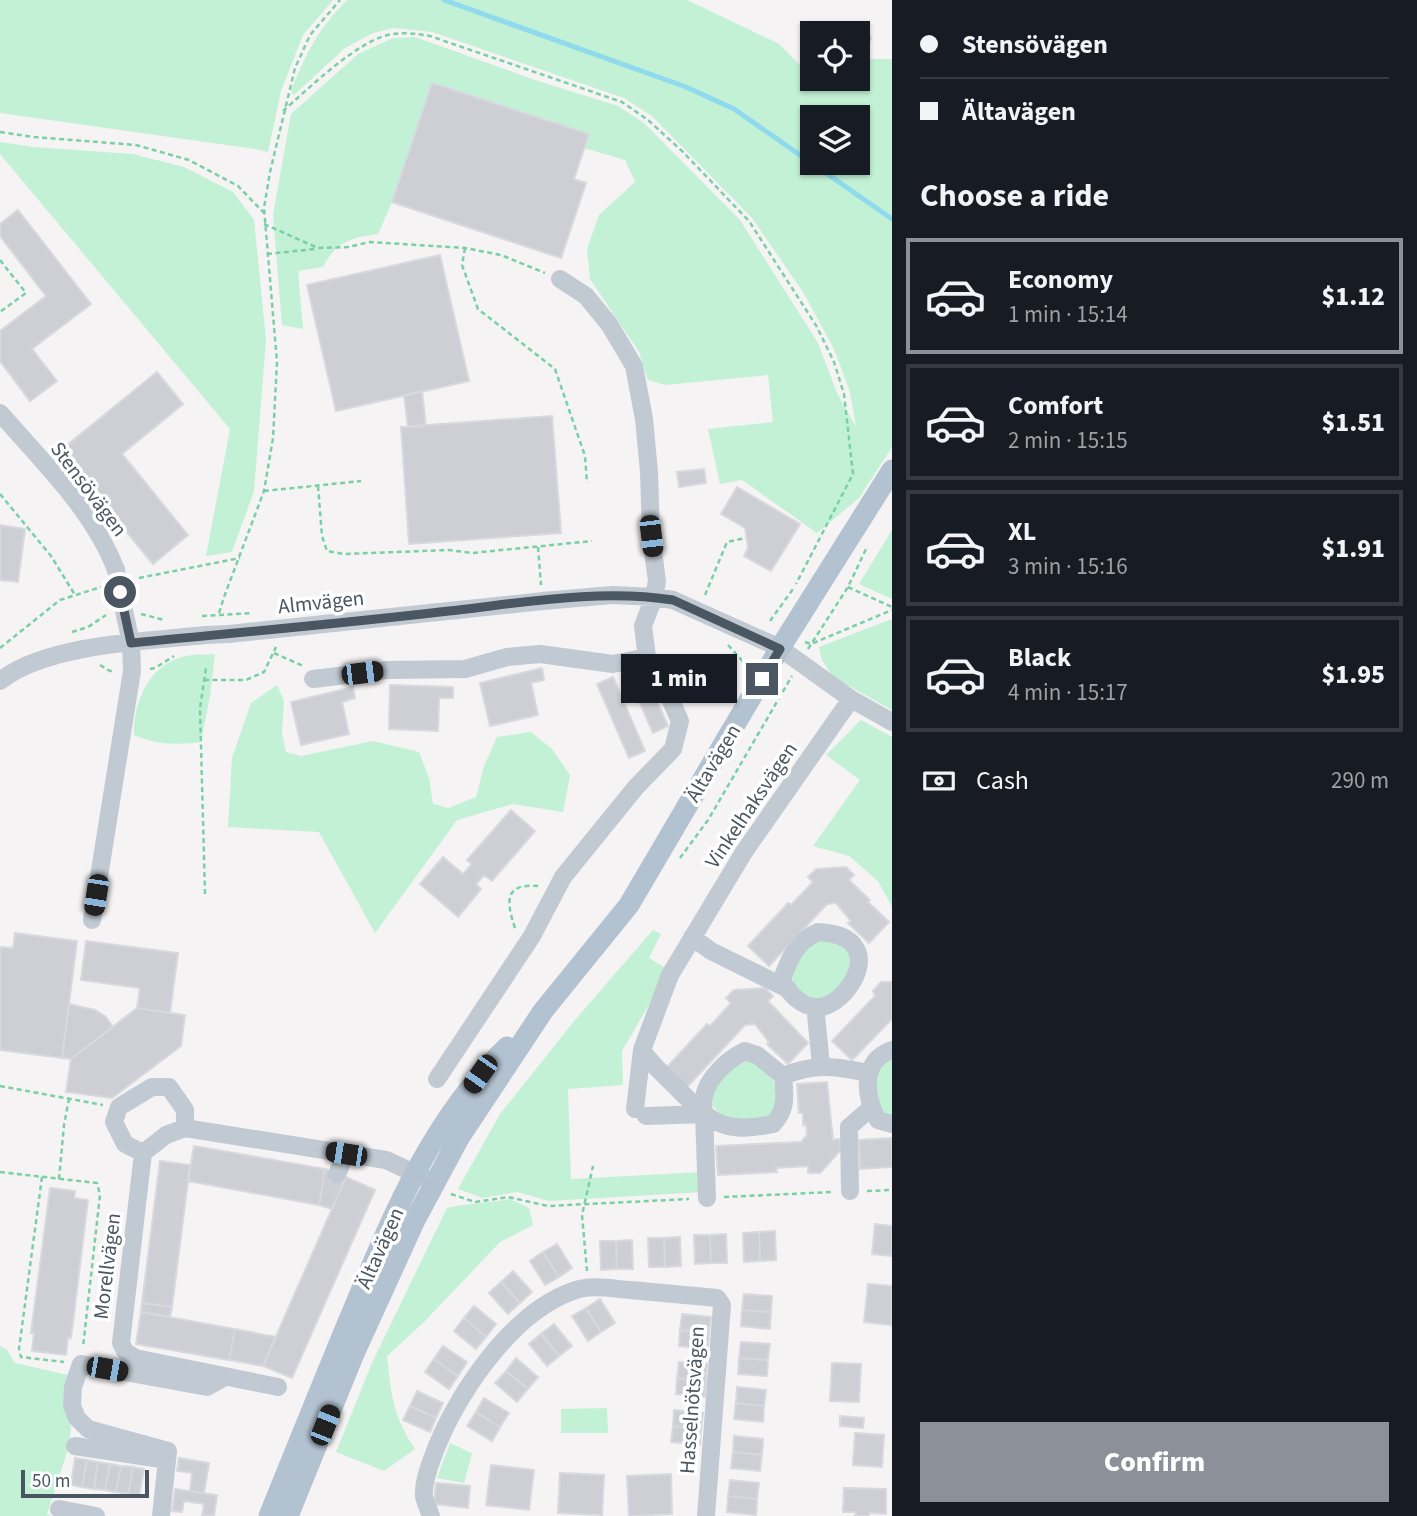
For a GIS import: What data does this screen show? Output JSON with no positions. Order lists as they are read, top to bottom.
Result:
{
  "streets": {
    "main road": ["Ältavägen"],
    "street": [
      "Stensövägen",
      "Almvägen",
      "Vinkelhaksvägen",
      "Morellvägen",
      "Hasselnötsvägen"
    ]
  },
  "crossings": [
    ["Stensövägen", "Almvägen"],
    ["Almvägen", "Ältavägen"],
    ["Almvägen", "Vinkelhaksvägen"]
  ],
  "scale_bar": "50 m",
  "page": {
    "banner": ["Stensövägen", "Ältavägen"],
    "heading": "Choose a ride",
    "list": [
      {
        "name": "Economy",
        "note": "1 min · 15:14",
        "value": "$1.12"
      },
      {
        "name": "Comfort",
        "note": "2 min · 15:15",
        "value": "$1.51"
      },
      {
        "name": "XL",
        "note": "3 min · 15:16",
        "value": "$1.91"
      },
      {
        "name": "Black",
        "note": "4 min · 15:17",
        "value": "$1.95"
      }
    ],
    "bubble": "1 min",
    "pay": ["Cash", "290 m"],
    "buttons": "Confirm",
    "scale": "50 m"
  }
}
